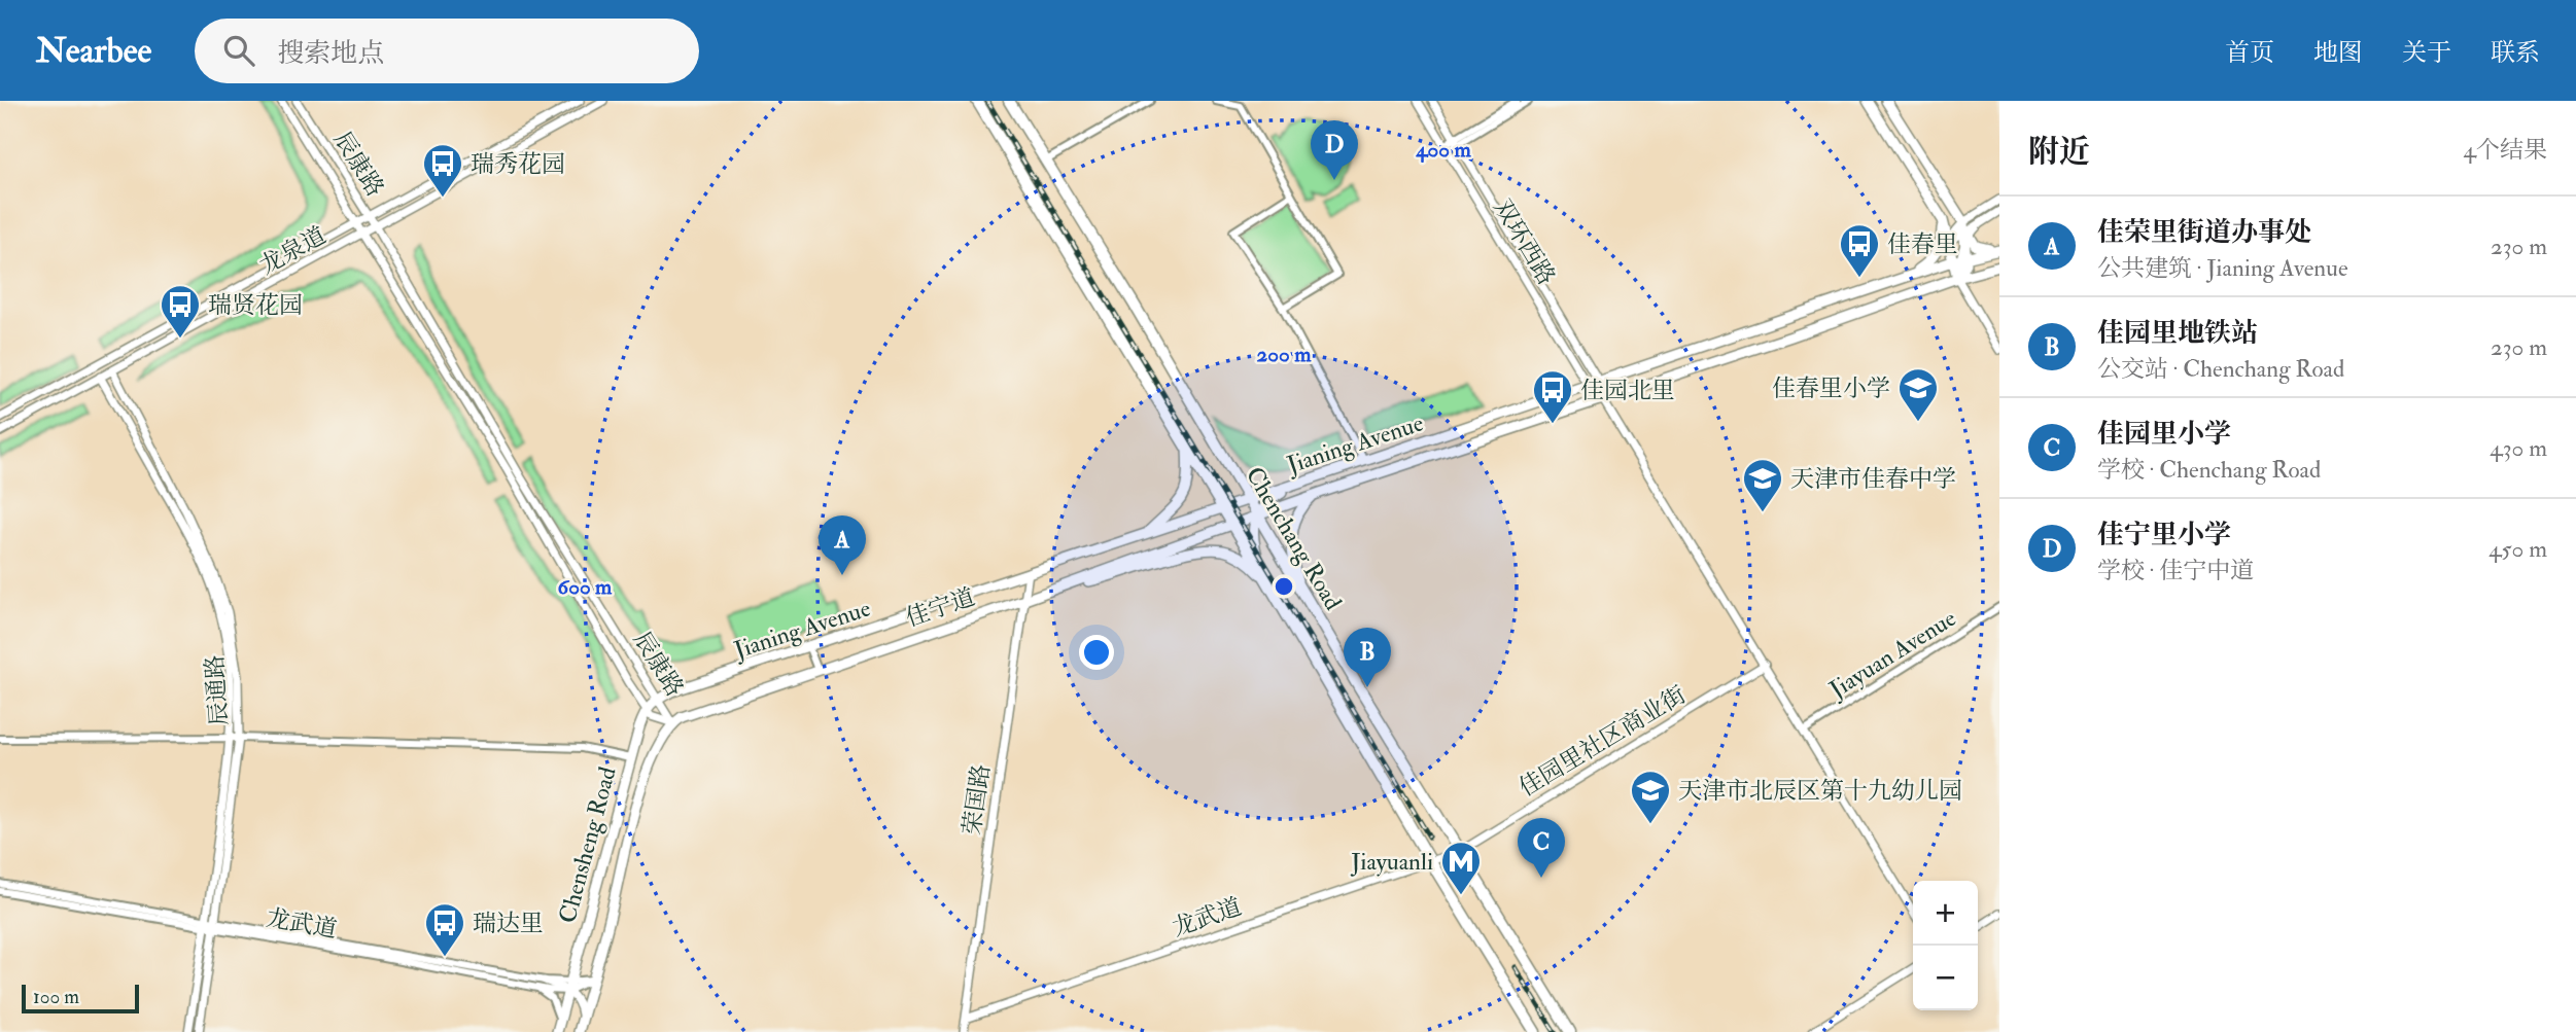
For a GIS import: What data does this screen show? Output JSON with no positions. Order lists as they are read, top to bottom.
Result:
{
  "streets": {
    "main road": [
      "Jianing Avenue",
      "Chenchang Road",
      "佳宁道",
      "Chensheng Road"
    ],
    "street": [
      "辰康路",
      "双环西路",
      "龙泉道",
      "Jiayuan Avenue",
      "辰通路",
      "佳园里社区商业街",
      "荣国路",
      "龙武道"
    ]
  },
  "crossings": [
    ["辰康路", "龙泉道"],
    ["辰康路", "Jianing Avenue"],
    ["辰康路", "佳宁道"],
    ["辰康路", "Chensheng Road"],
    ["双环西路", "Jianing Avenue"],
    ["龙泉道", "辰通路"],
    ["Jianing Avenue", "Chenchang Road"],
    ["Jianing Avenue", "佳宁道"],
    ["Jianing Avenue", "荣国路"],
    ["Jianing Avenue", "Chensheng Road"],
    ["Chenchang Road", "佳园里社区商业街"],
    ["Chenchang Road", "龙武道"],
    ["佳宁道", "荣国路"],
    ["佳宁道", "Chensheng Road"],
    ["辰通路", "龙武道"],
    ["佳园里社区商业街", "龙武道"],
    ["荣国路", "龙武道"],
    ["Chensheng Road", "龙武道"]
  ],
  "places": {
    "bus stop": [
      "瑞秀花园",
      "佳春里",
      "瑞贤花园",
      "佳园北里",
      "瑞达里"
    ],
    "school or university": ["佳春里小学", "天津市佳春中学", "天津市北辰区第十九幼儿园"],
    "metro station": ["Jiayuanli"]
  },
  "scale_bar": "100 m",
  "page": {
    "header": "Nearbee",
    "search": "搜索地点",
    "nav": [
      "首页",
      "地图",
      "关于",
      "联系"
    ],
    "heading": ["附近", "4个结果"],
    "pins": [
      "D",
      "A",
      "B",
      "C"
    ],
    "list": [
      {
        "mark": "A",
        "name": "佳荣里街道办事处",
        "note": "公共建筑 · Jianing Avenue",
        "value": "230 m"
      },
      {
        "mark": "B",
        "name": "佳园里地铁站",
        "note": "公交站 · Chenchang Road",
        "value": "230 m"
      },
      {
        "mark": "C",
        "name": "佳园里小学",
        "note": "学校 · Chenchang Road",
        "value": "430 m"
      },
      {
        "mark": "D",
        "name": "佳宁里小学",
        "note": "学校 · 佳宁中道",
        "value": "450 m"
      }
    ],
    "map_buttons": ["+", "−"],
    "scale": "100 m"
  },
  "rings": ["400 m", "200 m", "600 m"]
}
